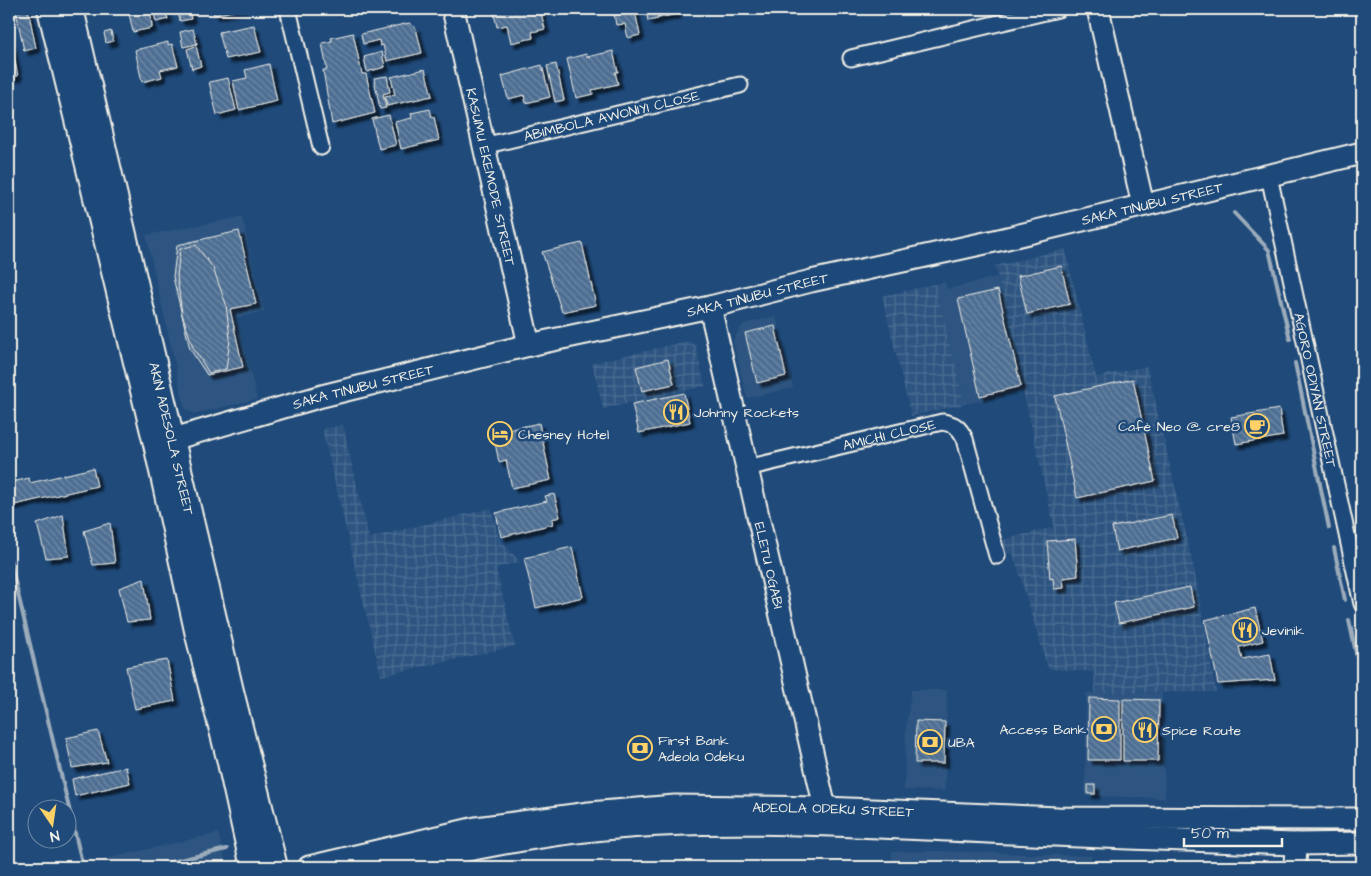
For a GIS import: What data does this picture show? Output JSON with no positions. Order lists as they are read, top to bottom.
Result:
{
  "streets": {
    "main road": ["AKIN ADESOLA STREET"],
    "street": [
      "ABIMBOLA AWONIYI CLOSE",
      "KASUMU EKEMODE STREET",
      "SAKA TINUBU STREET",
      "AGORO ODIYAN STREET",
      "AMICHI CLOSE",
      "ELETU OGABI",
      "ADEOLA ODEKU STREET"
    ]
  },
  "crossings": [
    ["ABIMBOLA AWONIYI CLOSE", "KASUMU EKEMODE STREET"],
    ["KASUMU EKEMODE STREET", "SAKA TINUBU STREET"],
    ["SAKA TINUBU STREET", "AGORO ODIYAN STREET"],
    ["SAKA TINUBU STREET", "AKIN ADESOLA STREET"],
    ["SAKA TINUBU STREET", "ELETU OGABI"],
    ["AMICHI CLOSE", "ELETU OGABI"],
    ["ELETU OGABI", "ADEOLA ODEKU STREET"]
  ],
  "places": {
    "restaurant": ["Johnny Rockets", "Jevinik", "Spice Route"],
    "cafe": ["Cafè Neo @ cre8"],
    "hotel": ["Chesney Hotel"],
    "bank": ["Access Bank", "UBA", "First Bank Adeola Odeku"]
  },
  "scale_bar": "50 m",
  "north": "bottom"
}
